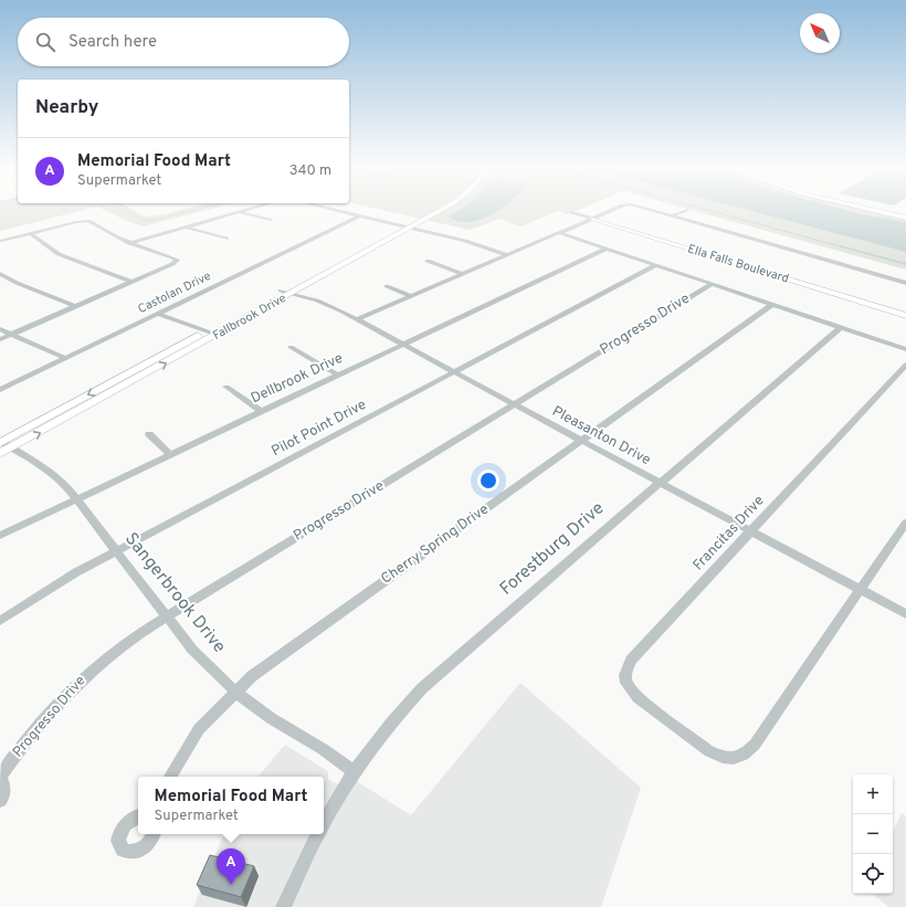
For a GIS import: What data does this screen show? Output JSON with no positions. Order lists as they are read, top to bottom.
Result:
{
  "streets": {
    "main road": ["Ella Falls Boulevard", "Fallbrook Drive"],
    "street": [
      "Castolan Drive",
      "Progresso Drive",
      "Dellbrook Drive",
      "Pilot Point Drive",
      "Pleasanton Drive",
      "Francitas Drive",
      "Cherry Spring Drive",
      "Forestburg Drive",
      "Sangerbrook Drive"
    ]
  },
  "crossings": [
    ["Fallbrook Drive", "Pleasanton Drive"],
    ["Fallbrook Drive", "Sangerbrook Drive"],
    ["Progresso Drive", "Pleasanton Drive"],
    ["Progresso Drive", "Sangerbrook Drive"],
    ["Dellbrook Drive", "Pleasanton Drive"],
    ["Dellbrook Drive", "Sangerbrook Drive"],
    ["Pilot Point Drive", "Pleasanton Drive"],
    ["Pilot Point Drive", "Sangerbrook Drive"],
    ["Pleasanton Drive", "Francitas Drive"],
    ["Pleasanton Drive", "Cherry Spring Drive"],
    ["Pleasanton Drive", "Forestburg Drive"],
    ["Cherry Spring Drive", "Sangerbrook Drive"],
    ["Forestburg Drive", "Sangerbrook Drive"]
  ],
  "north": "top left",
  "page": {
    "search": "Search here",
    "heading": "Nearby",
    "list": [
      {
        "mark": "A",
        "name": "Memorial Food Mart",
        "note": "Supermarket",
        "value": "340 m"
      }
    ],
    "map_buttons": ["+", "−"],
    "popup": ["Memorial Food Mart", "Supermarket"],
    "pins": "A"
  }
}
